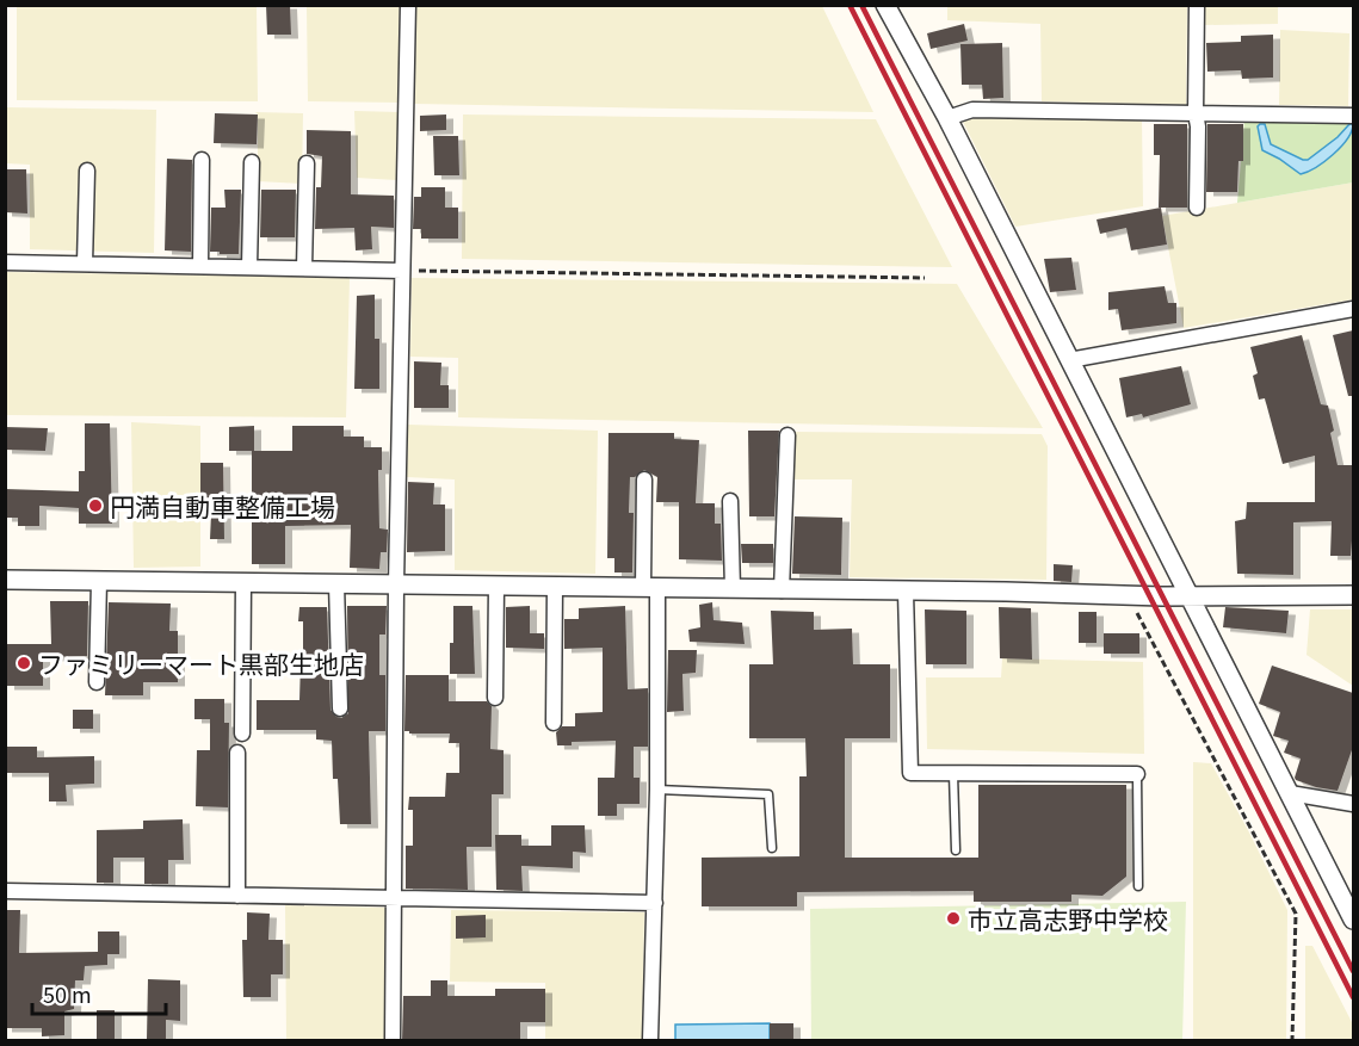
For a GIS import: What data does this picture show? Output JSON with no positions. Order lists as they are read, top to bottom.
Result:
{
  "places": ["円満自動車整備工場", "ファミリーマート黒部生地店", "市立高志野中学校"],
  "scale_bar": "50 m"
}
